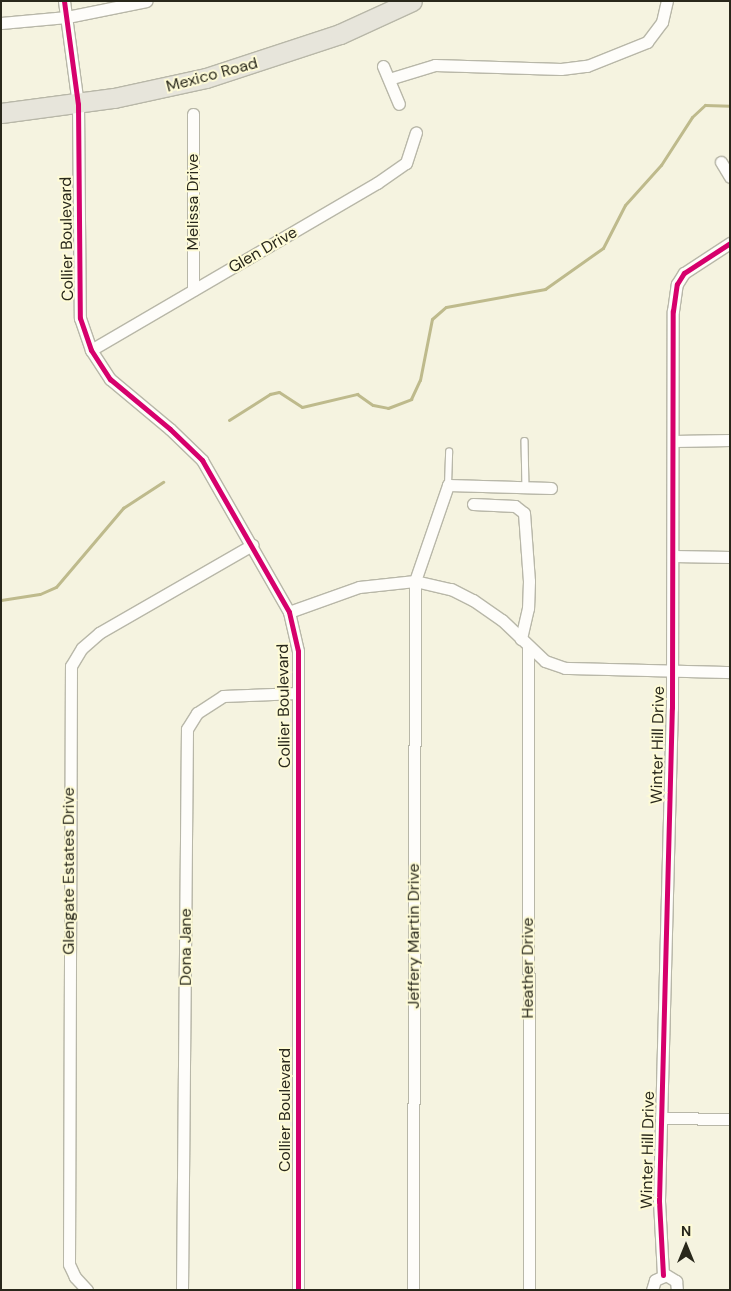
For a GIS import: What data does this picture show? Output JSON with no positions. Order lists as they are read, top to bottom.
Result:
{
  "streets": {
    "main road": ["Mexico Road"],
    "street": [
      "Melissa Drive",
      "Collier Boulevard",
      "Glen Drive",
      "Winter Hill Drive",
      "Glengate Estates Drive",
      "Jeffery Martin Drive",
      "Dona Jane",
      "Heather Drive"
    ]
  },
  "crossings": [
    ["Mexico Road", "Collier Boulevard"],
    ["Melissa Drive", "Glen Drive"],
    ["Collier Boulevard", "Glen Drive"],
    ["Collier Boulevard", "Glengate Estates Drive"],
    ["Collier Boulevard", "Dona Jane"]
  ],
  "north": "top"
}
